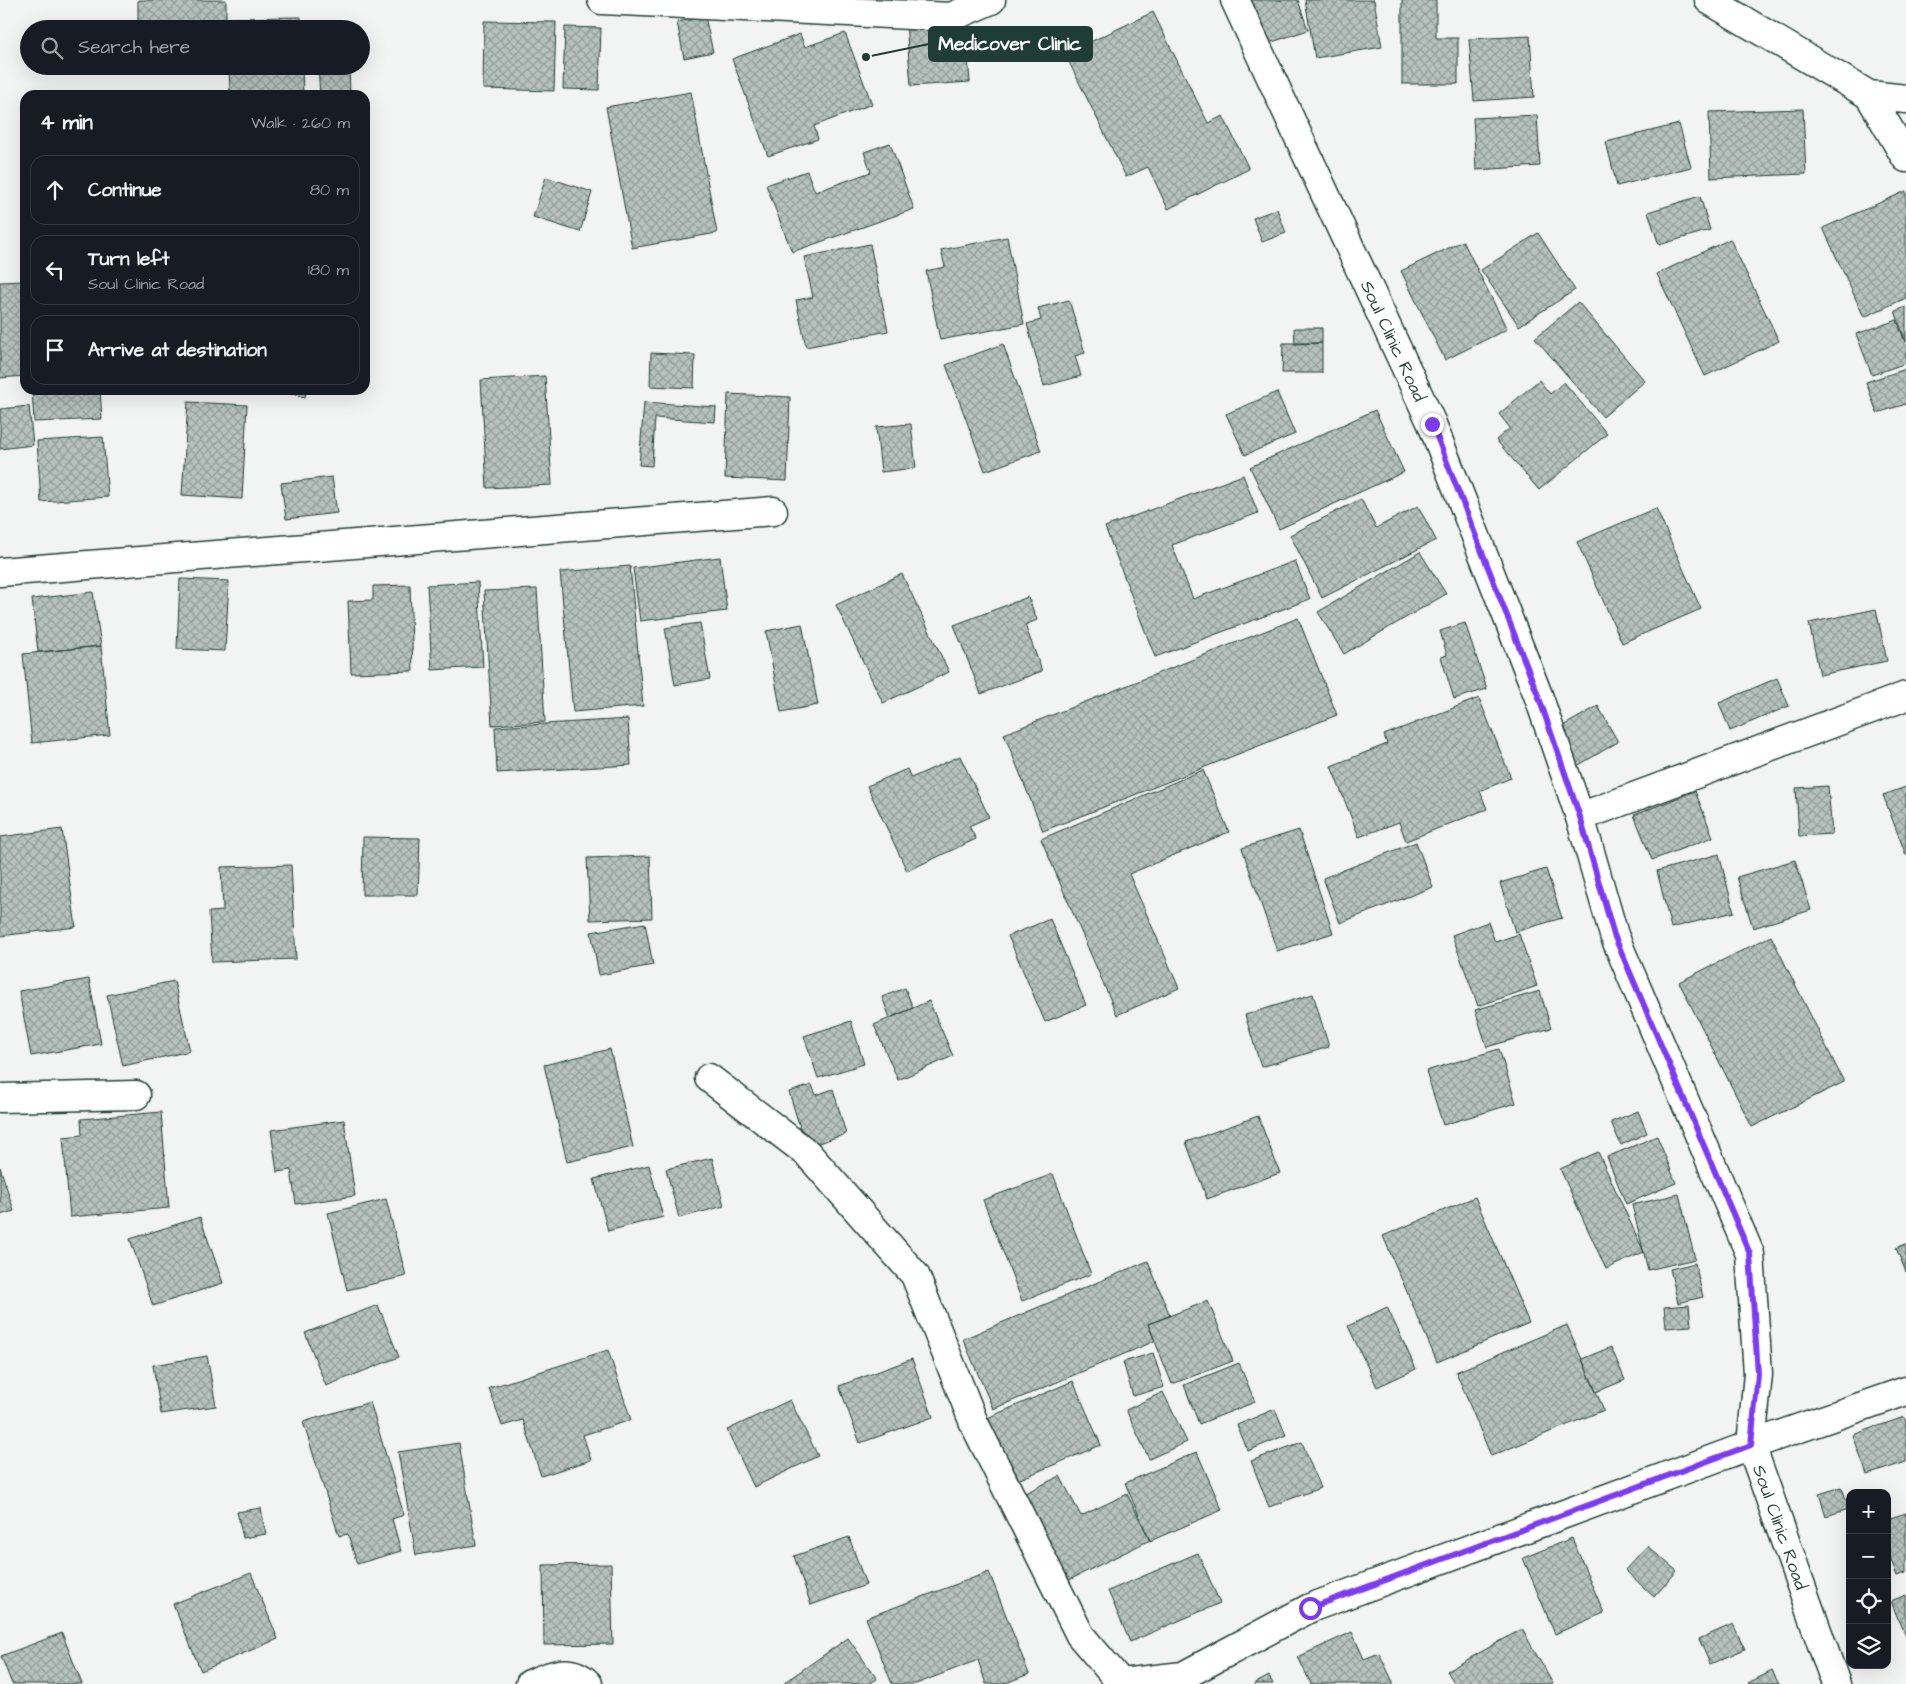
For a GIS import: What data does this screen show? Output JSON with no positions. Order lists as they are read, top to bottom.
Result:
{
  "streets": {
    "street": ["Soul Clinic Road"]
  },
  "places": ["Medicover Clinic"],
  "page": {
    "search": "Search here",
    "heading": ["4 min", "Walk · 260 m"],
    "list": [
      ["Continue", "80 m"],
      ["Turn left", "Soul Clinic Road", "180 m"],
      "Arrive at destination"
    ],
    "map_buttons": ["+", "−"]
  }
}
